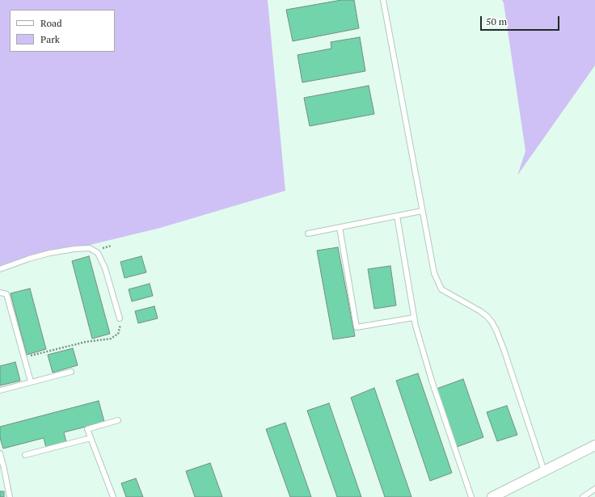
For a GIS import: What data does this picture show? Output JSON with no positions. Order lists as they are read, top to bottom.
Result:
{
  "legend": ["Road", "Park"],
  "scale_bar": "50 m"
}
